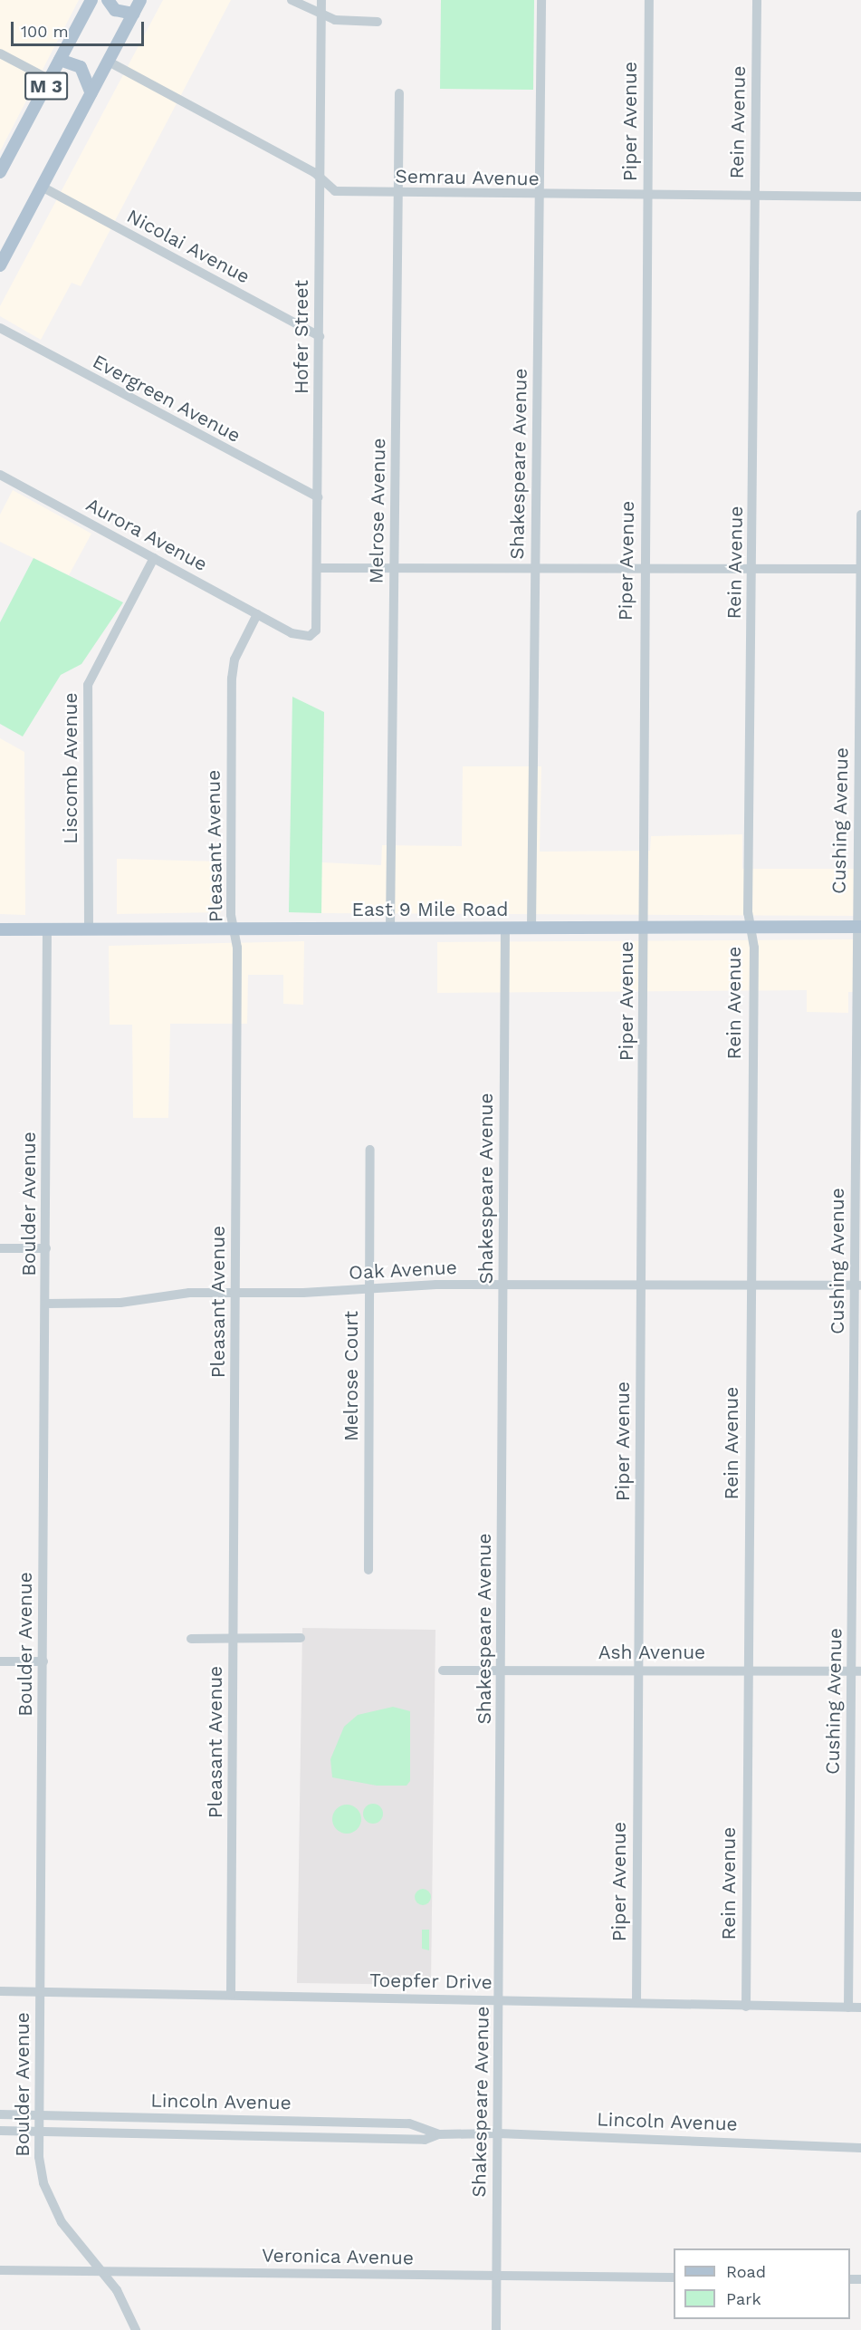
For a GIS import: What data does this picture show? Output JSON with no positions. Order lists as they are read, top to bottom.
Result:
{
  "streets": {
    "main road": ["M 3", "East 9 Mile Road"],
    "street": [
      "Piper Avenue",
      "Rein Avenue",
      "Semrau Avenue",
      "Nicolai Avenue",
      "Hofer Street",
      "Evergreen Avenue",
      "Shakespeare Avenue",
      "Melrose Avenue",
      "Aurora Avenue",
      "Liscomb Avenue",
      "Cushing Avenue",
      "Pleasant Avenue",
      "Boulder Avenue",
      "Oak Avenue",
      "Melrose Court",
      "Ash Avenue",
      "Toepfer Drive",
      "Lincoln Avenue",
      "Veronica Avenue"
    ]
  },
  "crossings": [
    ["M 3", "Semrau Avenue"],
    ["M 3", "Nicolai Avenue"],
    ["Piper Avenue", "Semrau Avenue"],
    ["Piper Avenue", "East 9 Mile Road"],
    ["Piper Avenue", "Oak Avenue"],
    ["Piper Avenue", "Ash Avenue"],
    ["Piper Avenue", "Toepfer Drive"],
    ["Rein Avenue", "Semrau Avenue"],
    ["Rein Avenue", "East 9 Mile Road"],
    ["Rein Avenue", "Oak Avenue"],
    ["Rein Avenue", "Ash Avenue"],
    ["Rein Avenue", "Toepfer Drive"],
    ["Semrau Avenue", "Hofer Street"],
    ["Semrau Avenue", "Shakespeare Avenue"],
    ["Semrau Avenue", "Melrose Avenue"],
    ["Nicolai Avenue", "Hofer Street"],
    ["Hofer Street", "Evergreen Avenue"],
    ["Hofer Street", "Aurora Avenue"],
    ["Shakespeare Avenue", "East 9 Mile Road"],
    ["Shakespeare Avenue", "Oak Avenue"],
    ["Shakespeare Avenue", "Ash Avenue"],
    ["Shakespeare Avenue", "Toepfer Drive"],
    ["Shakespeare Avenue", "Lincoln Avenue"],
    ["Shakespeare Avenue", "Veronica Avenue"],
    ["Melrose Avenue", "East 9 Mile Road"],
    ["Aurora Avenue", "Liscomb Avenue"],
    ["Aurora Avenue", "Pleasant Avenue"],
    ["Liscomb Avenue", "East 9 Mile Road"],
    ["Cushing Avenue", "East 9 Mile Road"],
    ["Cushing Avenue", "Oak Avenue"],
    ["Cushing Avenue", "Ash Avenue"],
    ["Cushing Avenue", "Toepfer Drive"],
    ["Pleasant Avenue", "East 9 Mile Road"],
    ["Pleasant Avenue", "Oak Avenue"],
    ["Pleasant Avenue", "Toepfer Drive"],
    ["East 9 Mile Road", "Boulder Avenue"],
    ["Boulder Avenue", "Oak Avenue"],
    ["Boulder Avenue", "Toepfer Drive"],
    ["Boulder Avenue", "Lincoln Avenue"],
    ["Boulder Avenue", "Veronica Avenue"],
    ["Oak Avenue", "Melrose Court"]
  ],
  "legend": ["Road", "Park"],
  "scale_bar": "100 m"
}
